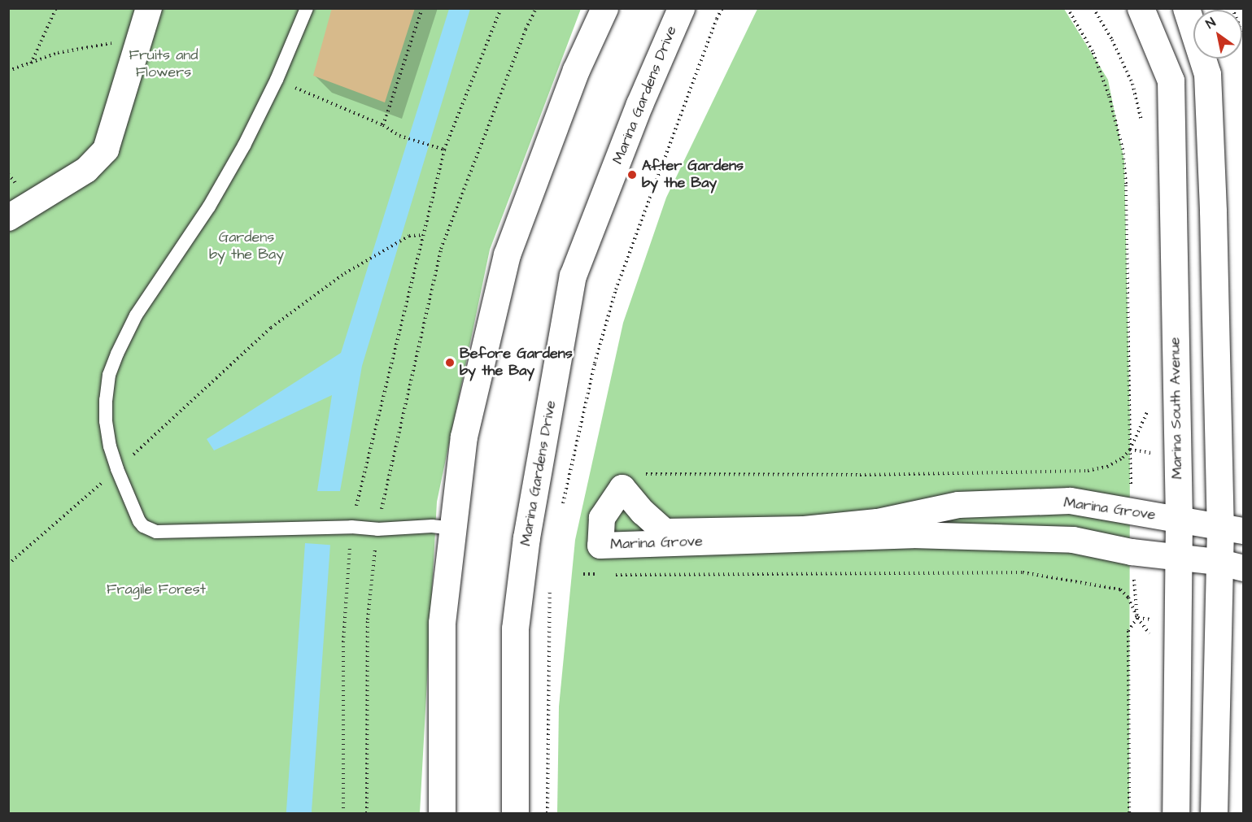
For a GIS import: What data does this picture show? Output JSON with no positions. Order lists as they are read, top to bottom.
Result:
{
  "streets": {
    "main road": ["Marina Gardens Drive", "Marina South Avenue"],
    "street": ["Marina Grove"]
  },
  "crossings": [
    ["Marina South Avenue", "Marina Grove"]
  ],
  "parks": ["Fruits and Flowers", "Gardens by the Bay", "Fragile Forest"],
  "places": ["After Gardens by the Bay", "Before Gardens by the Bay"],
  "north": "top left"
}
